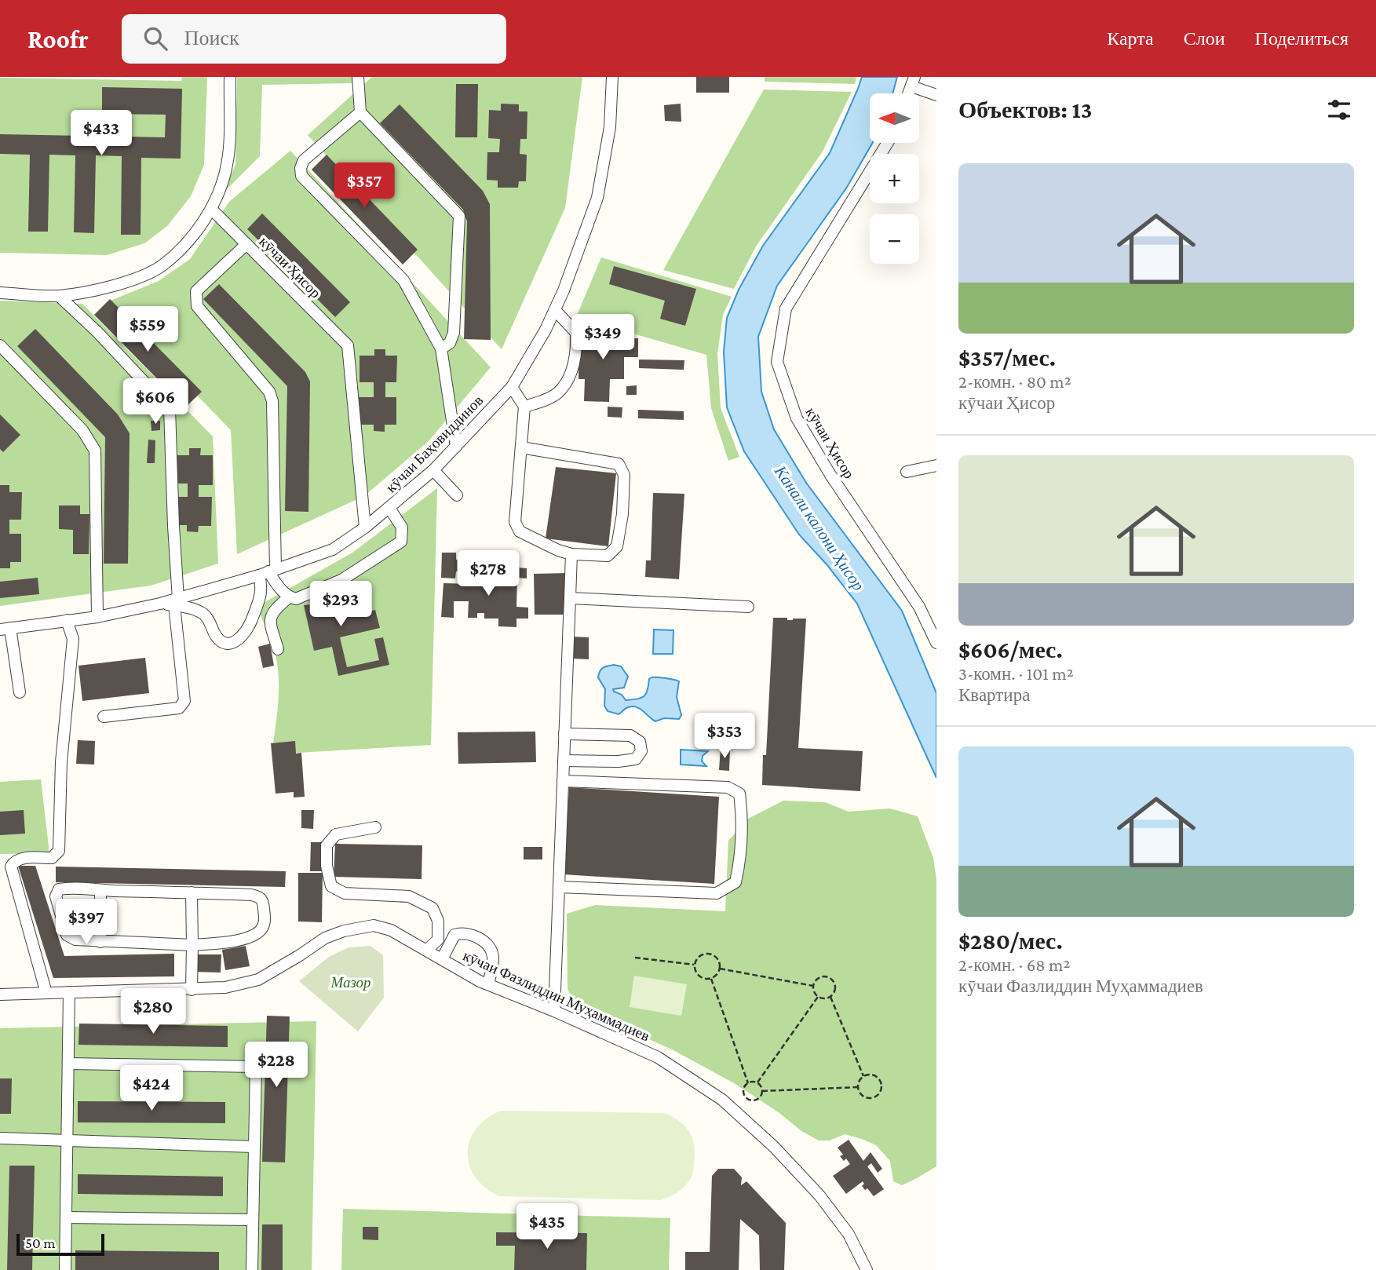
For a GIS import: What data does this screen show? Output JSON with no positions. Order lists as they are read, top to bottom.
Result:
{
  "streets": {
    "street": ["кӯчаи Ҳисор", "кӯчаи Баҳовиддинов", "кӯчаи Фазлиддин Муҳаммадиев"]
  },
  "crossings": [
    ["кӯчаи Ҳисор", "кӯчаи Баҳовиддинов"]
  ],
  "water": ["Канали калони Ҳисор"],
  "parks": ["Мазор"],
  "scale_bar": "50 m",
  "north": "left",
  "page": {
    "header": "Roofr",
    "search": "Поиск",
    "nav": ["Карта", "Слои", "Поделиться"],
    "heading": "Объектов: 13",
    "map_buttons": ["+", "−"],
    "price": [
      "$433",
      "$357",
      "$559",
      "$349",
      "$606",
      "$278",
      "$293",
      "$353",
      "$397",
      "$280",
      "$228",
      "$424",
      "$435"
    ],
    "list": [
      {
        "name": "$357/мес.",
        "note": "2-комн. · 80 m² · кӯчаи Ҳисор"
      },
      {
        "name": "$606/мес.",
        "note": "3-комн. · 101 m² · Квартира"
      },
      {
        "name": "$280/мес.",
        "note": "2-комн. · 68 m² · кӯчаи Фазлиддин Муҳаммадиев"
      }
    ],
    "scale": "50 m"
  }
}
